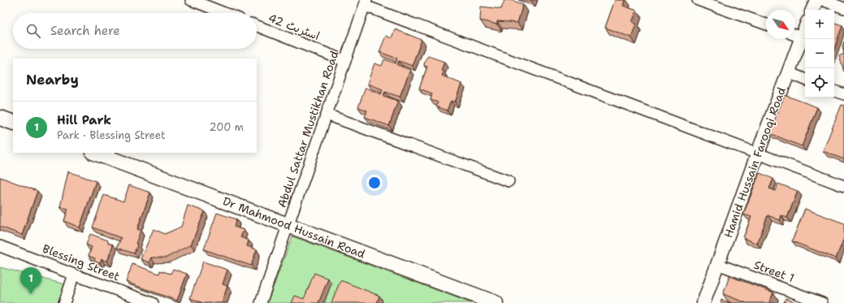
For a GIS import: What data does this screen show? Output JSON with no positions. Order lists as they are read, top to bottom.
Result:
{
  "streets": {
    "main road": ["Dr Mahmood Hussain Road"],
    "street": [
      "اسٹریٹ 42",
      "Abdul Sattar Mustikhan Road",
      "Hamid Hussain Farooqi Road",
      "Blessing Street",
      "Street 1"
    ]
  },
  "crossings": [
    ["اسٹریٹ 42", "Abdul Sattar Mustikhan Road"],
    ["Abdul Sattar Mustikhan Road", "Dr Mahmood Hussain Road"],
    ["Hamid Hussain Farooqi Road", "Street 1"]
  ],
  "north": "bottom right",
  "page": {
    "map_buttons": ["+", "−"],
    "search": "Search here",
    "heading": "Nearby",
    "list": [
      {
        "mark": "1",
        "name": "Hill Park",
        "note": "Park · Blessing Street",
        "value": "200 m"
      }
    ],
    "pins": "1"
  }
}
